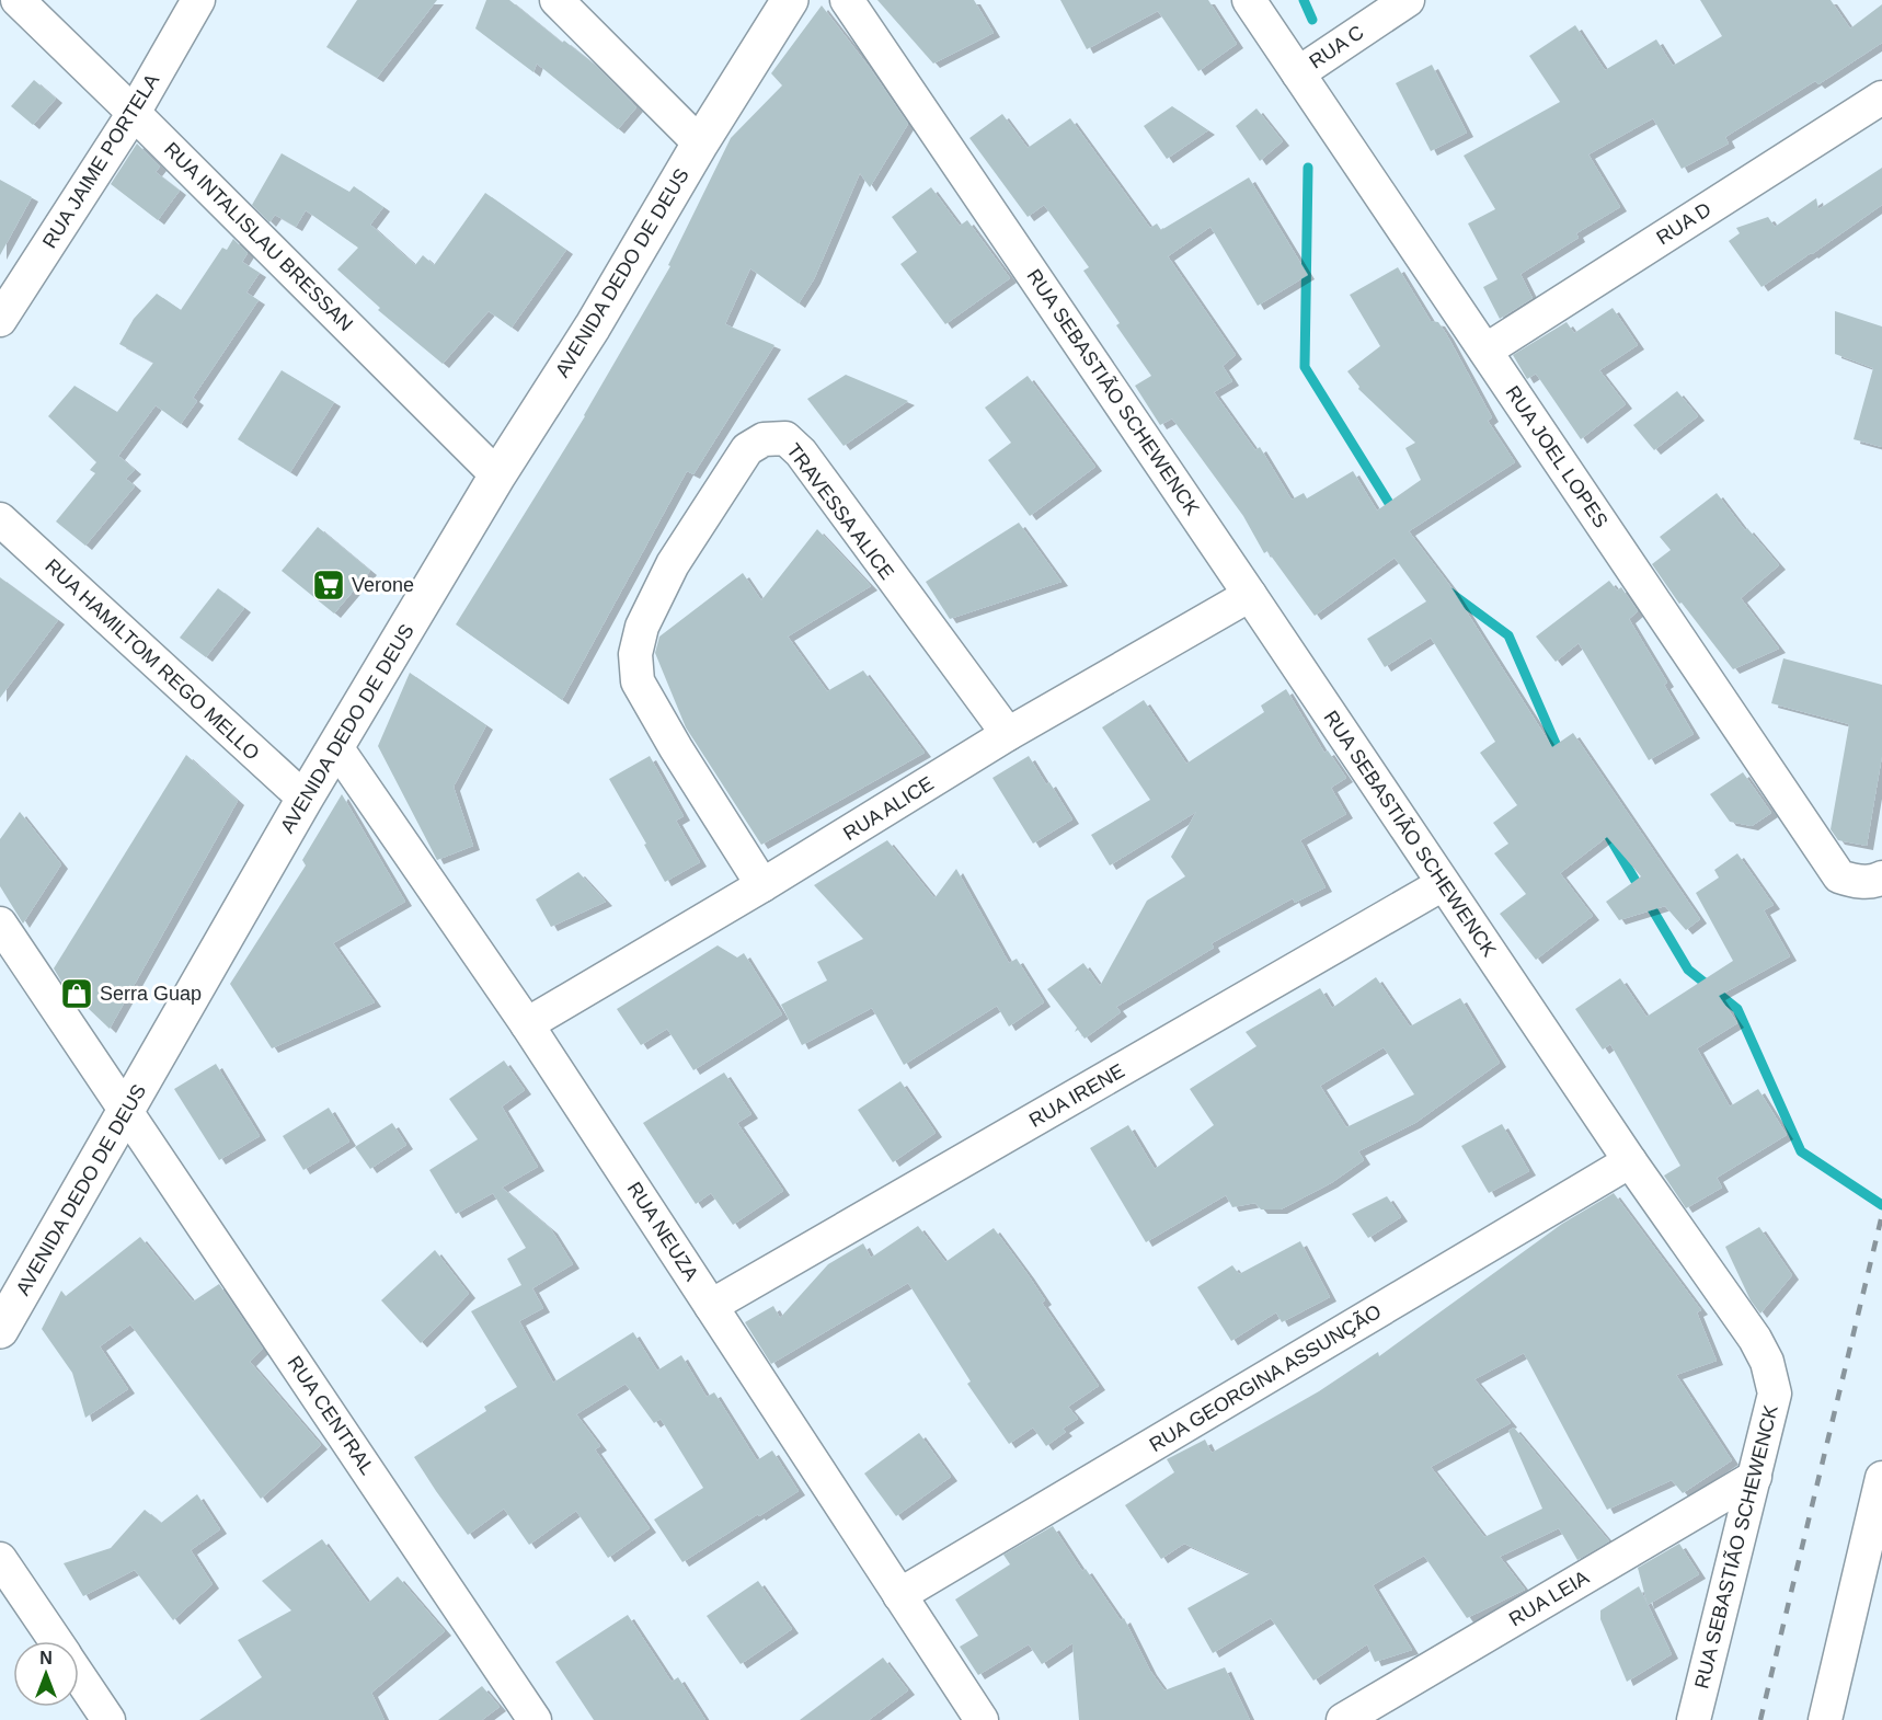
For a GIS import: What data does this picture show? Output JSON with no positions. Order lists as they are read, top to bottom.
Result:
{
  "streets": {
    "main road": ["AVENIDA DEDO DE DEUS"],
    "street": [
      "RUA C",
      "RUA JAIME PORTELA",
      "RUA D",
      "RUA INTALISLAU BRESSAN",
      "RUA SEBASTIÃO SCHEWENCK",
      "RUA JOEL LOPES",
      "TRAVESSA ALICE",
      "RUA HAMILTOM REGO MELLO",
      "RUA ALICE",
      "RUA IRENE",
      "RUA NEUZA",
      "RUA GEORGINA ASSUNÇÃO",
      "RUA CENTRAL",
      "RUA LEIA"
    ]
  },
  "crossings": [
    ["RUA C", "RUA JOEL LOPES"],
    ["RUA JAIME PORTELA", "RUA INTALISLAU BRESSAN"],
    ["RUA D", "RUA JOEL LOPES"],
    ["RUA INTALISLAU BRESSAN", "AVENIDA DEDO DE DEUS"],
    ["AVENIDA DEDO DE DEUS", "RUA HAMILTOM REGO MELLO"],
    ["AVENIDA DEDO DE DEUS", "RUA NEUZA"],
    ["AVENIDA DEDO DE DEUS", "RUA CENTRAL"],
    ["RUA SEBASTIÃO SCHEWENCK", "RUA ALICE"],
    ["RUA SEBASTIÃO SCHEWENCK", "RUA IRENE"],
    ["RUA SEBASTIÃO SCHEWENCK", "RUA GEORGINA ASSUNÇÃO"],
    ["RUA SEBASTIÃO SCHEWENCK", "RUA LEIA"],
    ["TRAVESSA ALICE", "RUA ALICE"],
    ["RUA ALICE", "RUA NEUZA"],
    ["RUA IRENE", "RUA NEUZA"],
    ["RUA NEUZA", "RUA GEORGINA ASSUNÇÃO"]
  ],
  "places": {
    "supermarket": ["Verone"],
    "shop": ["Serra Guap"]
  },
  "north": "top"
}
